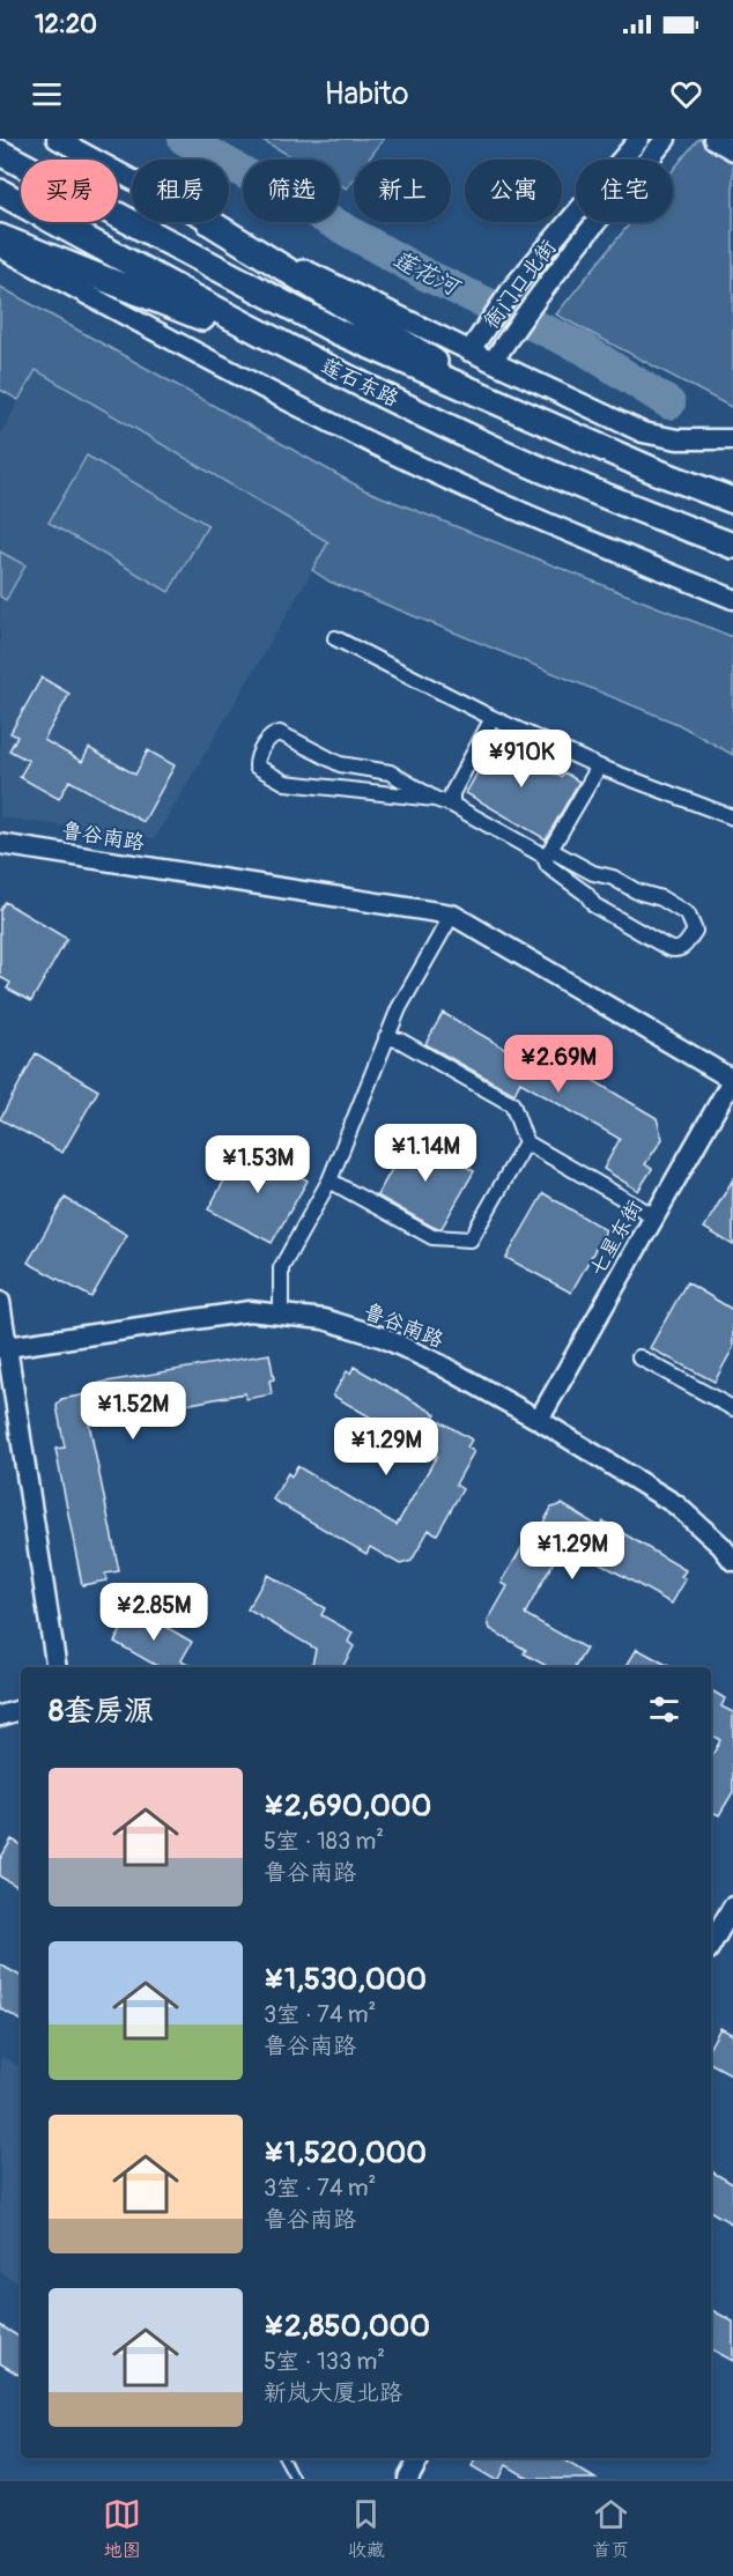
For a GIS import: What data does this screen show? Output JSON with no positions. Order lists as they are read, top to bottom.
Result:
{
  "streets": {
    "highway": ["莲石东路"],
    "street": ["衙门口北街", "鲁谷南路", "七星东街"]
  },
  "crossings": [
    ["鲁谷南路", "七星东街"]
  ],
  "water": ["莲花河"],
  "page": {
    "status": "12:20",
    "header": "Habito",
    "chip": [
      "买房",
      "租房",
      "筛选",
      "新上",
      "公寓",
      "住宅"
    ],
    "price": [
      "¥910K",
      "¥2.69M",
      "¥1.14M",
      "¥1.53M",
      "¥1.52M",
      "¥1.29M",
      "¥1.29M",
      "¥2.85M"
    ],
    "heading": "8套房源",
    "list": [
      {
        "name": "¥2,690,000",
        "note": "5室 · 183 m² · 鲁谷南路"
      },
      {
        "name": "¥1,530,000",
        "note": "3室 · 74 m² · 鲁谷南路"
      },
      {
        "name": "¥1,520,000",
        "note": "3室 · 74 m² · 鲁谷南路"
      },
      {
        "name": "¥2,850,000",
        "note": "5室 · 133 m² · 新岚大厦北路"
      }
    ],
    "tabs": ["地图", "收藏", "首页"]
  }
}
